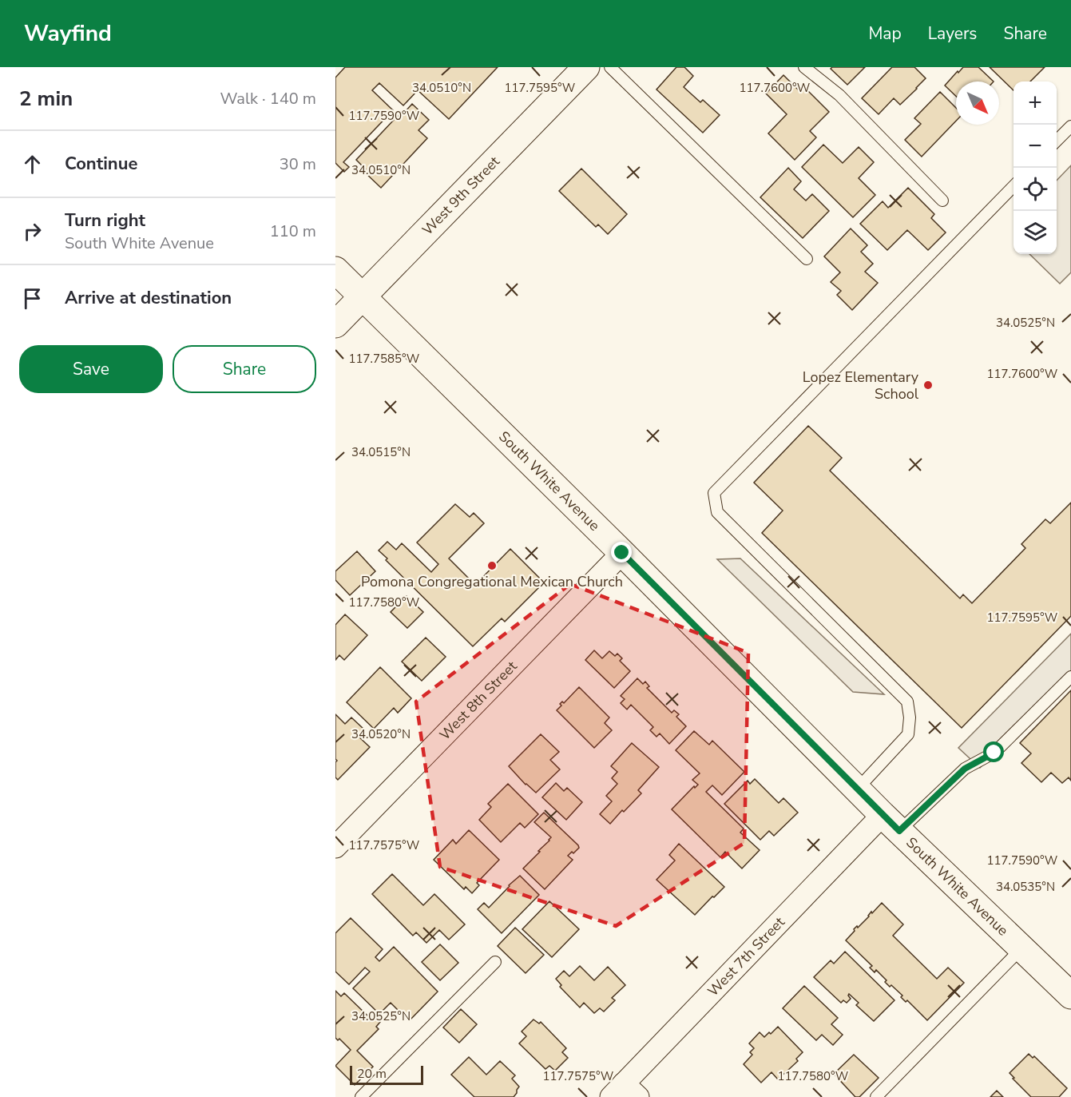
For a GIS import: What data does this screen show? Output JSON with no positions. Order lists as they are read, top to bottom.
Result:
{
  "streets": {
    "street": [
      "West 9th Street",
      "South White Avenue",
      "West 8th Street",
      "West 7th Street"
    ]
  },
  "crossings": [
    ["West 9th Street", "South White Avenue"],
    ["South White Avenue", "West 8th Street"],
    ["South White Avenue", "West 7th Street"]
  ],
  "places": ["Lopez Elementary School", "Pomona Congregational Mexican Church"],
  "scale_bar": "20 m",
  "north": "bottom right",
  "page": {
    "header": "Wayfind",
    "nav": ["Map", "Layers", "Share"],
    "heading": ["2 min", "Walk · 140 m"],
    "map_buttons": ["+", "−"],
    "list": [
      ["Continue", "30 m"],
      ["Turn right", "South White Avenue", "110 m"],
      "Arrive at destination"
    ],
    "buttons": ["Save", "Share"],
    "scale": "20 m"
  },
  "coordinates": [
    "34.0510°N",
    "117.7595°W",
    "117.7600°W",
    "117.7590°W",
    "34.0525°N",
    "117.7585°W",
    "34.0515°N",
    "117.7580°W",
    "34.0520°N",
    "117.7575°W",
    "34.0535°N"
  ]
}
